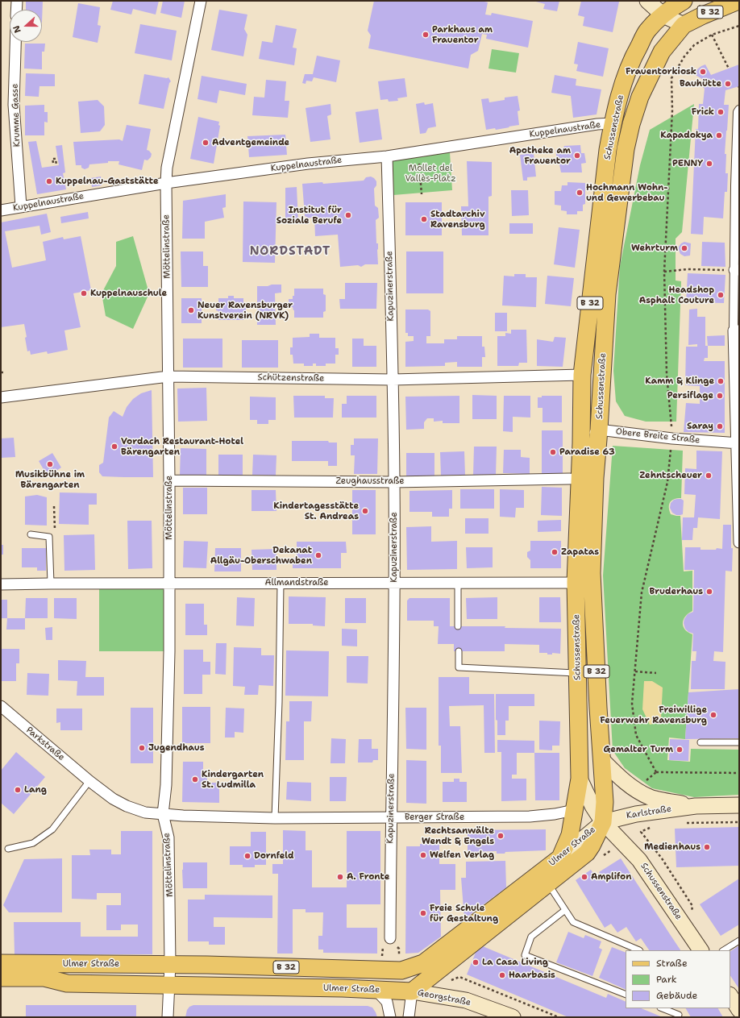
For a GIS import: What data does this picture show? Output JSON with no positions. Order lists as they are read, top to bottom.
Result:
{
  "streets": {
    "main road": [
      "B 32",
      "Schussenstraße",
      "Karlstraße",
      "Ulmer Straße",
      "Georgstraße"
    ],
    "street": [
      "Krumme Gasse",
      "Kuppelnaustraße",
      "Möttelinstraße",
      "Kapuzinerstraße",
      "Schützenstraße",
      "Obere Breite Straße",
      "Zeughausstraße",
      "Allmandstraße",
      "Parkstraße",
      "Berger Straße"
    ]
  },
  "crossings": [
    ["Krumme Gasse", "Kuppelnaustraße"],
    ["Schussenstraße", "Kuppelnaustraße"],
    ["Schussenstraße", "Schützenstraße"],
    ["Schussenstraße", "Obere Breite Straße"],
    ["Schussenstraße", "Allmandstraße"],
    ["Schussenstraße", "Karlstraße"],
    ["Schussenstraße", "Berger Straße"],
    ["Schussenstraße", "Ulmer Straße"],
    ["Kuppelnaustraße", "Möttelinstraße"],
    ["Kuppelnaustraße", "Kapuzinerstraße"],
    ["Möttelinstraße", "Schützenstraße"],
    ["Möttelinstraße", "Zeughausstraße"],
    ["Möttelinstraße", "Allmandstraße"],
    ["Möttelinstraße", "Parkstraße"],
    ["Möttelinstraße", "Berger Straße"],
    ["Möttelinstraße", "Ulmer Straße"],
    ["Kapuzinerstraße", "Schützenstraße"],
    ["Kapuzinerstraße", "Zeughausstraße"],
    ["Kapuzinerstraße", "Allmandstraße"],
    ["Kapuzinerstraße", "Berger Straße"],
    ["Parkstraße", "Berger Straße"],
    ["Karlstraße", "Ulmer Straße"],
    ["Ulmer Straße", "Georgstraße"]
  ],
  "districts": ["NORDSTADT"],
  "parks": ["Mollet del Vallès-Platz"],
  "places": [
    "Parkhaus am Frauentor",
    "Frauentorkiosk",
    "Bauhütte",
    "Frick",
    "Kapadokya",
    "Adventgemeinde",
    "Apotheke am Frauentor",
    "PENNY",
    "Kuppelnau-Gaststätte",
    "Hochmann Wohn- und Gewerbebau",
    "Institut für Soziale Berufe",
    "Stadtarchiv Ravensburg",
    "Wehrturm",
    "Kuppelnauschule",
    "Headshop Asphalt Couture",
    "Neuer Ravensburger Kunstverein (NRVK)",
    "Kamm & Klinge",
    "Persiflage",
    "Saray",
    "Vordach Restaurant-Hotel Bärengarten",
    "Paradise 63",
    "Musikbühne im Bärengarten",
    "Zehntscheuer",
    "Kindertagesstätte St. Andreas",
    "Zapatas",
    "Dekanat Allgäu-Oberschwaben",
    "Bruderhaus",
    "Freiwillige Feuerwehr Ravensburg",
    "Jugendhaus",
    "Gemalter Turm",
    "Kindergarten St. Ludmilla",
    "Lang",
    "Rechtsanwälte Wendt & Engels",
    "Medienhaus",
    "Welfen Verlag",
    "Dornfeld",
    "A. Fronte",
    "Amplifon",
    "Freie Schule für Gestaltung",
    "La Casa Living",
    "Haarbasis"
  ],
  "legend": ["Straße", "Park", "Gebäude"],
  "north": "left"
}
